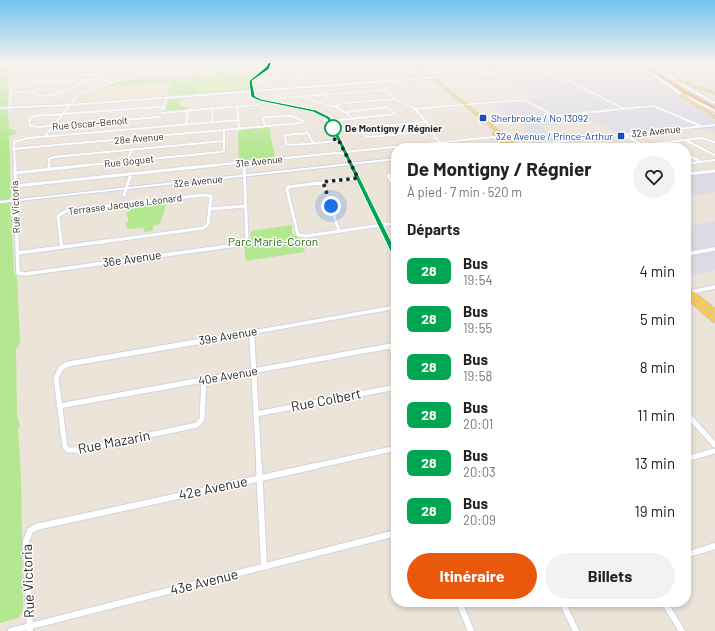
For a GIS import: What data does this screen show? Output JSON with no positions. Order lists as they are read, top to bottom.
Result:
{
  "streets": {
    "street": [
      "Rue Oscar-Benoît",
      "32e Avenue",
      "28e Avenue",
      "Rue Goguet",
      "31e Avenue",
      "Terrasse Jacques Léonard",
      "Rue Victoria",
      "36e Avenue",
      "39e Avenue",
      "40e Avenue",
      "Rue Colbert",
      "Rue Mazarin",
      "42e Avenue",
      "43e Avenue"
    ]
  },
  "crossings": [
    ["32e Avenue", "Rue Victoria"],
    ["28e Avenue", "Rue Victoria"],
    ["Rue Goguet", "Rue Victoria"],
    ["31e Avenue", "Rue Victoria"],
    ["Rue Victoria", "36e Avenue"],
    ["Rue Victoria", "42e Avenue"],
    ["Rue Victoria", "43e Avenue"],
    ["39e Avenue", "Rue Mazarin"],
    ["40e Avenue", "Rue Mazarin"]
  ],
  "parks": ["Parc Marie-Coron"],
  "places": {
    "transit": ["Sherbrooke / No 13092", "32e Avenue / Prince-Arthur"],
    "other": ["De Montigny / Régnier"]
  },
  "lines": ["bus line 28"],
  "page": {
    "heading": [
      ["De Montigny / Régnier", "À pied · 7 min · 520 m"],
      "Départs"
    ],
    "list": [
      {
        "mark": "28",
        "name": "Bus",
        "note": "19:54",
        "value": "4 min"
      },
      {
        "mark": "28",
        "name": "Bus",
        "note": "19:55",
        "value": "5 min"
      },
      {
        "mark": "28",
        "name": "Bus",
        "note": "19:58",
        "value": "8 min"
      },
      {
        "mark": "28",
        "name": "Bus",
        "note": "20:01",
        "value": "11 min"
      },
      {
        "mark": "28",
        "name": "Bus",
        "note": "20:03",
        "value": "13 min"
      },
      {
        "mark": "28",
        "name": "Bus",
        "note": "20:09",
        "value": "19 min"
      }
    ],
    "buttons": ["Itinéraire", "Billets"]
  }
}
